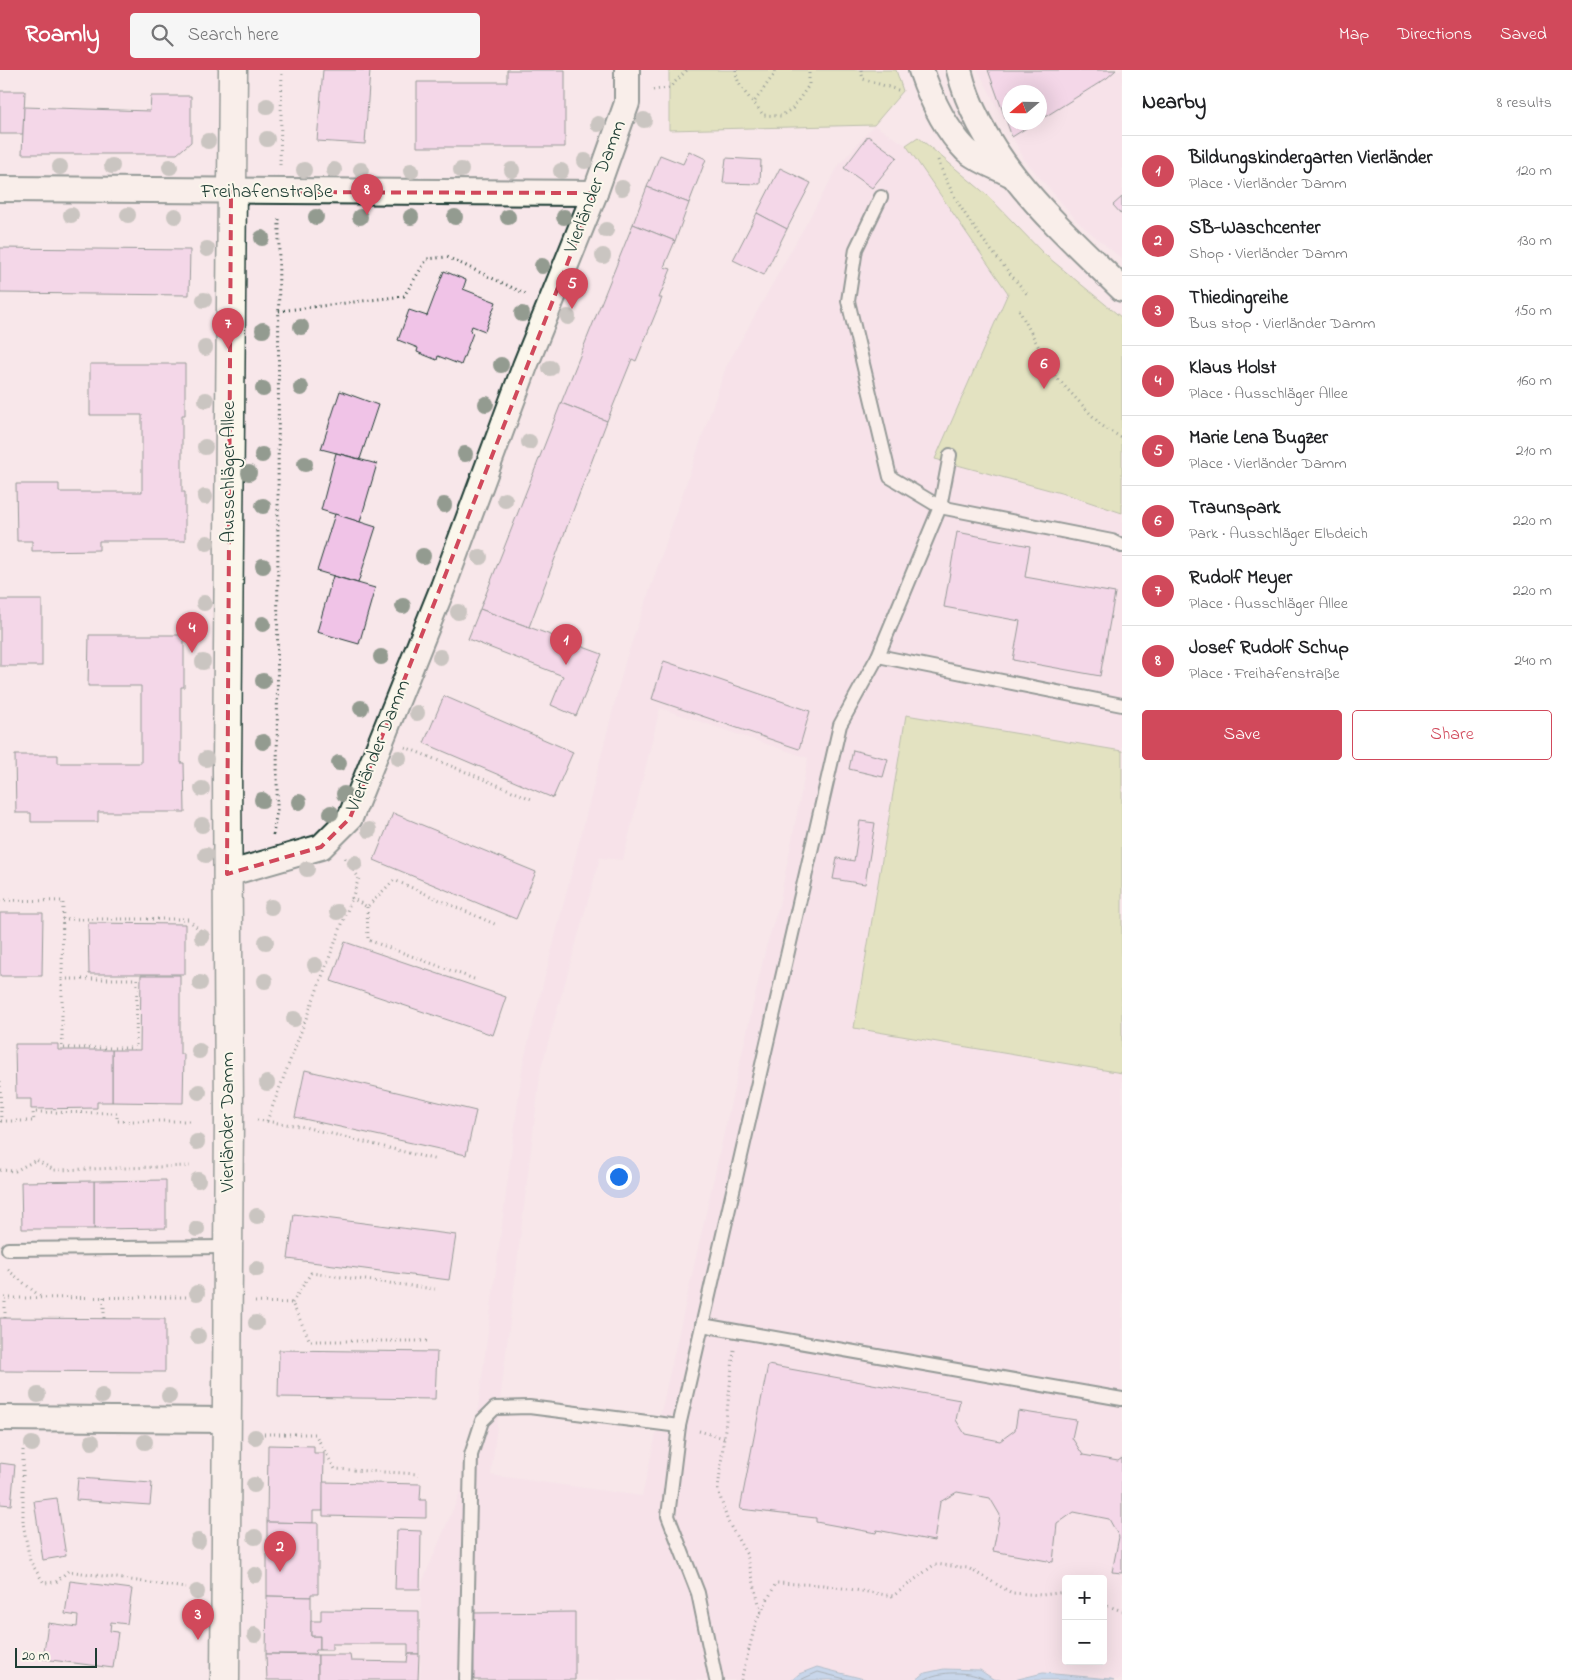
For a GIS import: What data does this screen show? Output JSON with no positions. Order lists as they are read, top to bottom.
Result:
{
  "streets": {
    "street": ["Vierländer Damm", "Freihafenstraße", "Ausschläger Allee"]
  },
  "crossings": [
    ["Vierländer Damm", "Freihafenstraße"],
    ["Vierländer Damm", "Ausschläger Allee"],
    ["Freihafenstraße", "Ausschläger Allee"]
  ],
  "scale_bar": "20 m",
  "north": "left",
  "page": {
    "header": "Roamly",
    "search": "Search here",
    "nav": ["Map", "Directions", "Saved"],
    "heading": ["Nearby", "8 results"],
    "list": [
      {
        "mark": "1",
        "name": "Bildungskindergarten Vierländer",
        "note": "Place · Vierländer Damm",
        "value": "120 m"
      },
      {
        "mark": "2",
        "name": "SB-Waschcenter",
        "note": "Shop · Vierländer Damm",
        "value": "130 m"
      },
      {
        "mark": "3",
        "name": "Thiedingreihe",
        "note": "Bus stop · Vierländer Damm",
        "value": "150 m"
      },
      {
        "mark": "4",
        "name": "Klaus Holst",
        "note": "Place · Ausschläger Allee",
        "value": "160 m"
      },
      {
        "mark": "5",
        "name": "Marie Lena Bugzer",
        "note": "Place · Vierländer Damm",
        "value": "210 m"
      },
      {
        "mark": "6",
        "name": "Traunspark",
        "note": "Park · Ausschläger Elbdeich",
        "value": "220 m"
      },
      {
        "mark": "7",
        "name": "Rudolf Meyer",
        "note": "Place · Ausschläger Allee",
        "value": "220 m"
      },
      {
        "mark": "8",
        "name": "Josef Rudolf Schup",
        "note": "Place · Freihafenstraße",
        "value": "240 m"
      }
    ],
    "pins": [
      "8",
      "5",
      "7",
      "6",
      "4",
      "1",
      "2",
      "3"
    ],
    "buttons": ["Save", "Share"],
    "map_buttons": ["+", "−"],
    "scale": "20 m"
  }
}
